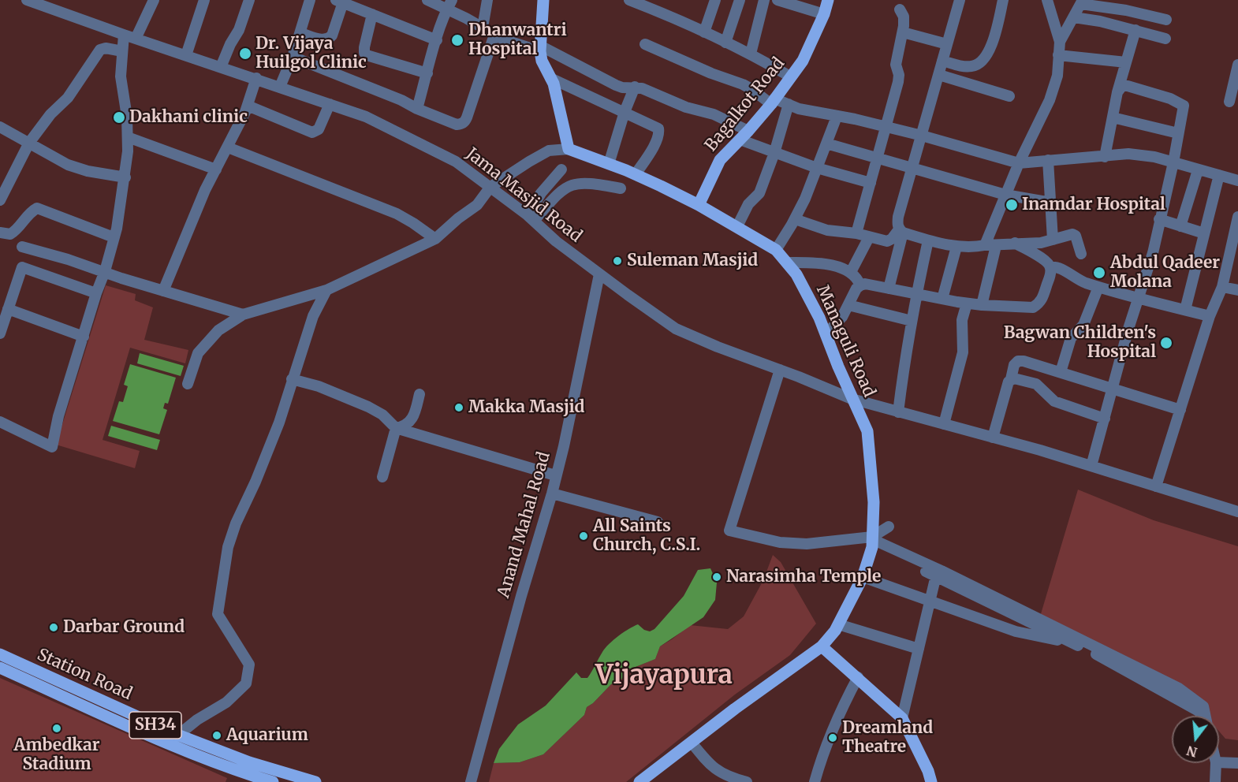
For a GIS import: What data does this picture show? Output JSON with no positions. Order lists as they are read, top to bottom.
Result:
{
  "streets": {
    "main road": [
      "Bagalkot Road",
      "Managuli Road",
      "Station Road",
      "SH34"
    ],
    "street": ["Jama Masjid Road", "Anand Mahal Road"]
  },
  "crossings": [
    ["Bagalkot Road", "Managuli Road"],
    ["Jama Masjid Road", "Managuli Road"],
    ["Jama Masjid Road", "Anand Mahal Road"]
  ],
  "districts": ["Vijayapura"],
  "places": [
    "Dhanwantri Hospital",
    "Dr. Vijaya Huilgol Clinic",
    "Dakhani clinic",
    "Inamdar Hospital",
    "Suleman Masjid",
    "Abdul Qadeer Molana",
    "Bagwan Children's Hospital",
    "Makka Masjid",
    "All Saints Church, C.S.I.",
    "Narasimha Temple",
    "Darbar Ground",
    "Ambedkar Stadium",
    "Aquarium",
    "Dreamland Theatre"
  ],
  "north": "bottom"
}
